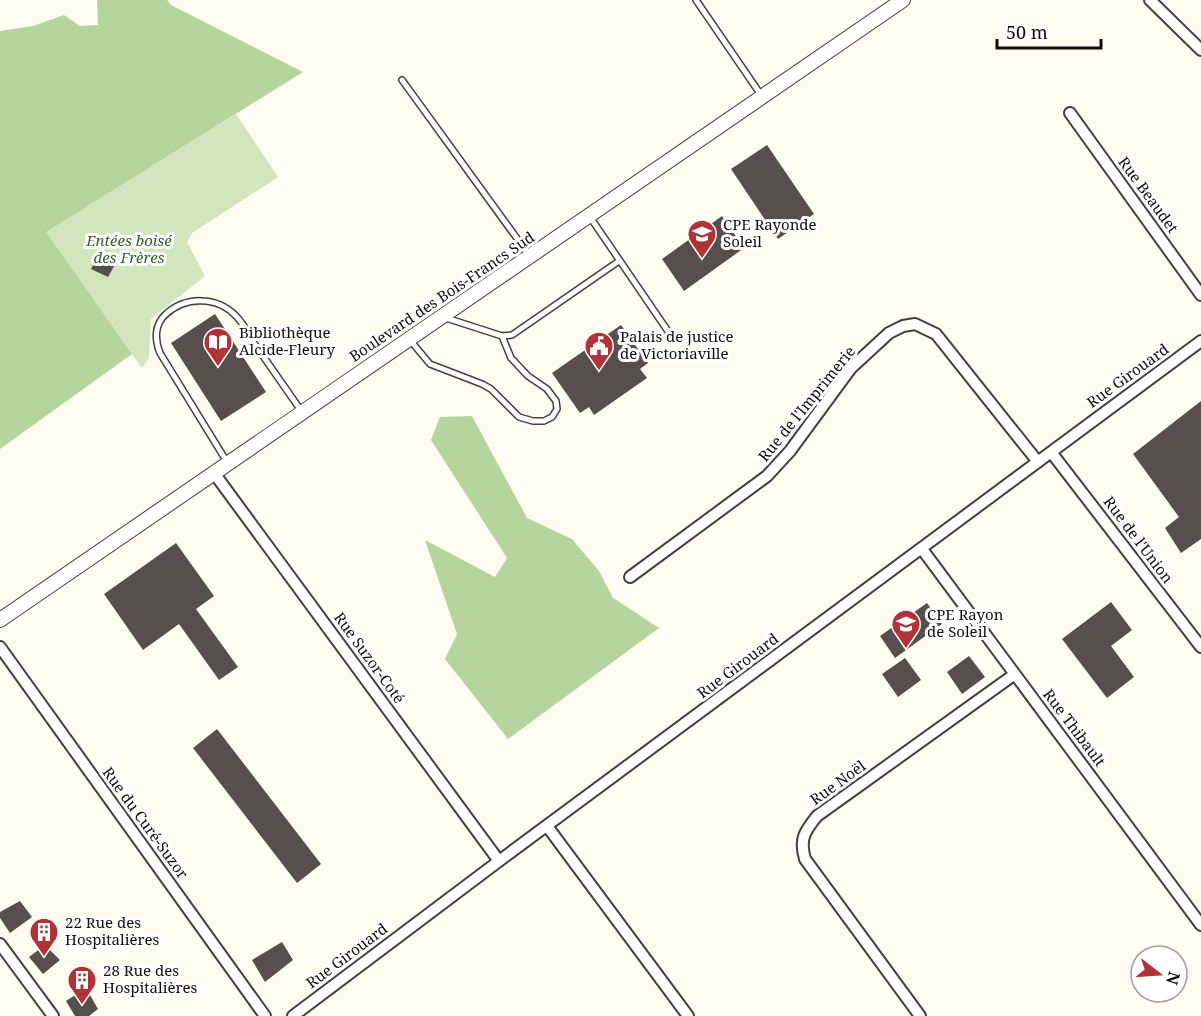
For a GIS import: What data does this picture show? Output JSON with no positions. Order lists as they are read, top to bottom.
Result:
{
  "streets": {
    "street": [
      "Rue Beaudet",
      "Boulevard des Bois-Francs Sud",
      "Rue Girouard",
      "Rue de l'Imprimerie",
      "Rue de l'Union",
      "Rue Suzor-Coté",
      "Rue Thibault",
      "Rue Noël",
      "Rue du Curé-Suzor"
    ]
  },
  "crossings": [
    ["Boulevard des Bois-Francs Sud", "Rue Suzor-Coté"],
    ["Rue Girouard", "Rue de l'Imprimerie"],
    ["Rue Girouard", "Rue de l'Union"],
    ["Rue Girouard", "Rue Suzor-Coté"],
    ["Rue Girouard", "Rue Thibault"],
    ["Rue Thibault", "Rue Noël"]
  ],
  "parks": ["Entées boisé des Frères"],
  "places": {
    "school or university": ["CPE Rayonde Soleil", "CPE Rayon de Soleil"],
    "library": ["Bibliothèque Alcide-Fleury"],
    "public building": ["Palais de justice de Victoriaville"],
    "building": ["22 Rue des Hospitalières", "28 Rue des Hospitalières"]
  },
  "scale_bar": "50 m",
  "north": "right"
}
